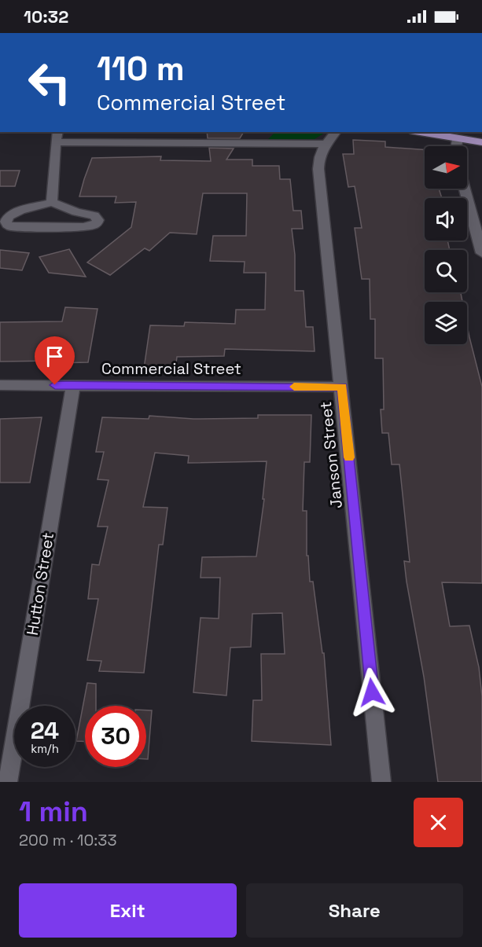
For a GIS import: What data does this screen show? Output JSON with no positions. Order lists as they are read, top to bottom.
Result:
{
  "streets": {
    "street": ["Commercial Street", "Janson Street", "Hutton Street"]
  },
  "crossings": [
    ["Commercial Street", "Janson Street"],
    ["Commercial Street", "Hutton Street"]
  ],
  "north": "right",
  "page": {
    "status": "10:32",
    "turn": ["110 m", "Commercial Street"],
    "speed": "24 km/h",
    "limit": "30",
    "heading": ["1 min", "200 m · 10:33"],
    "buttons": ["Exit", "Share"]
  }
}
